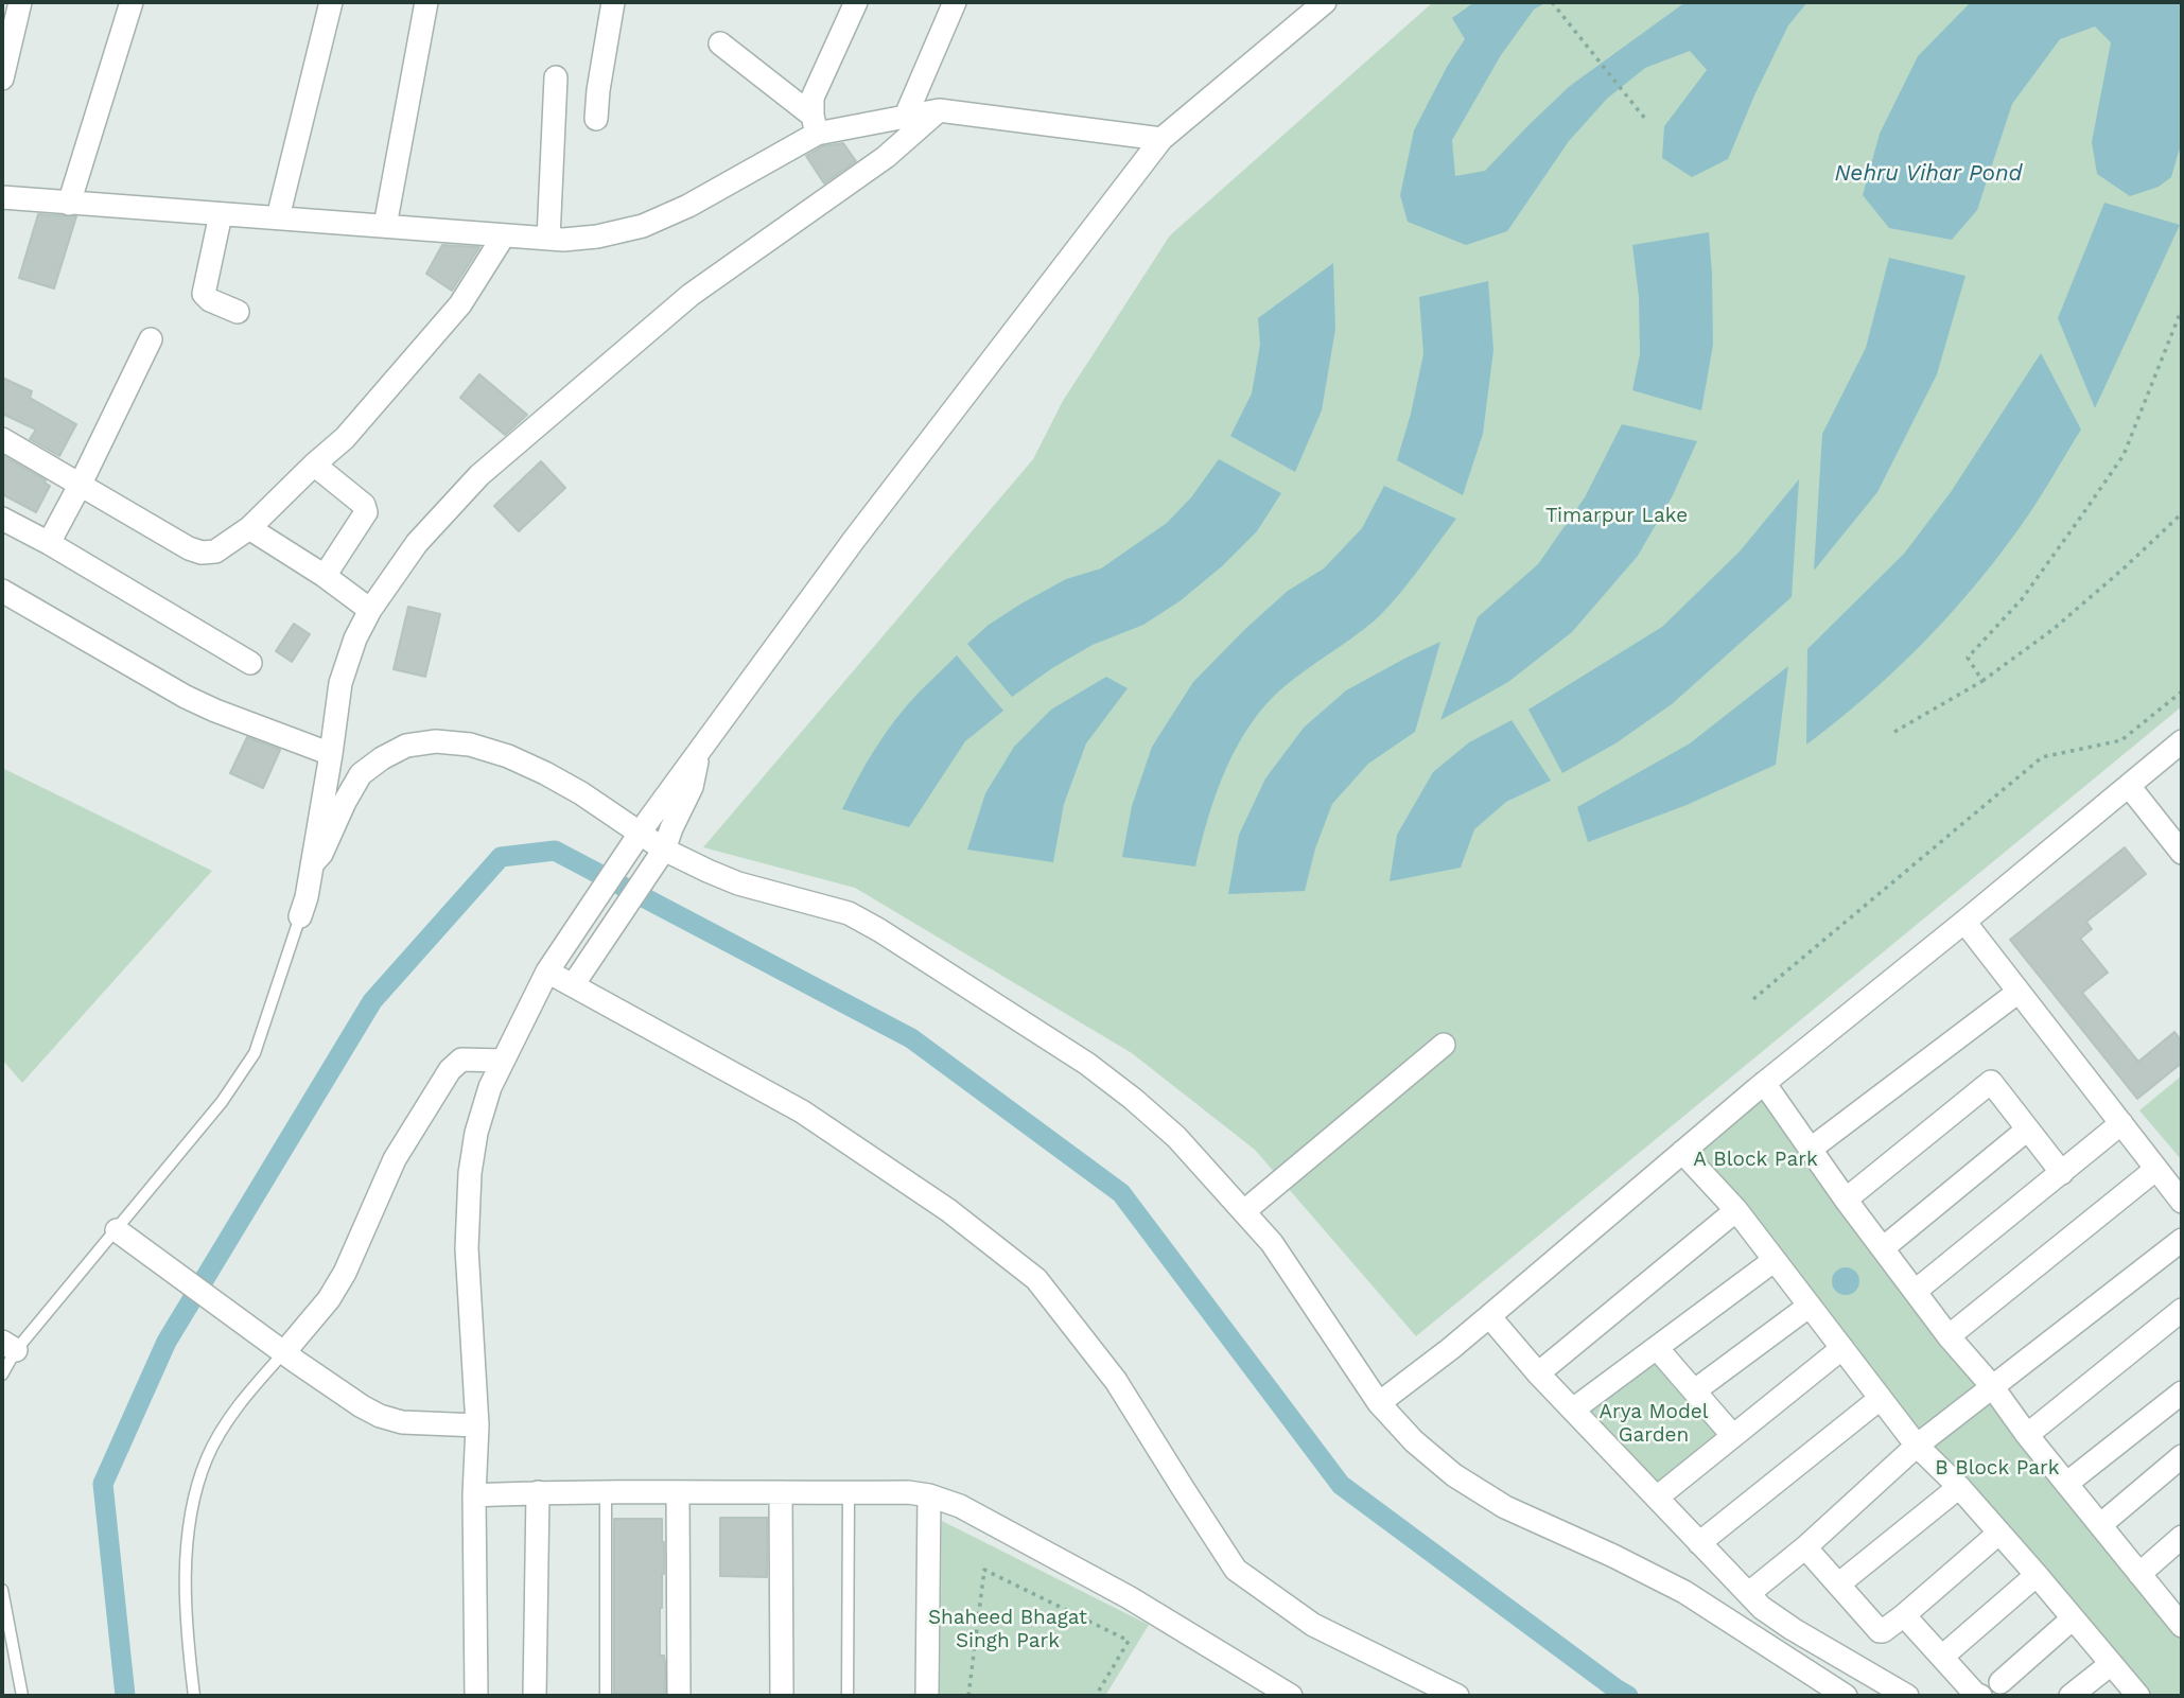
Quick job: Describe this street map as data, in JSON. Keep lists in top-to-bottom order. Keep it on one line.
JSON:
{"water":["Nehru Vihar Pond"],"parks":["Timarpur Lake","A Block Park","Arya Model Garden","B Block Park","Shaheed Bhagat Singh Park"]}
